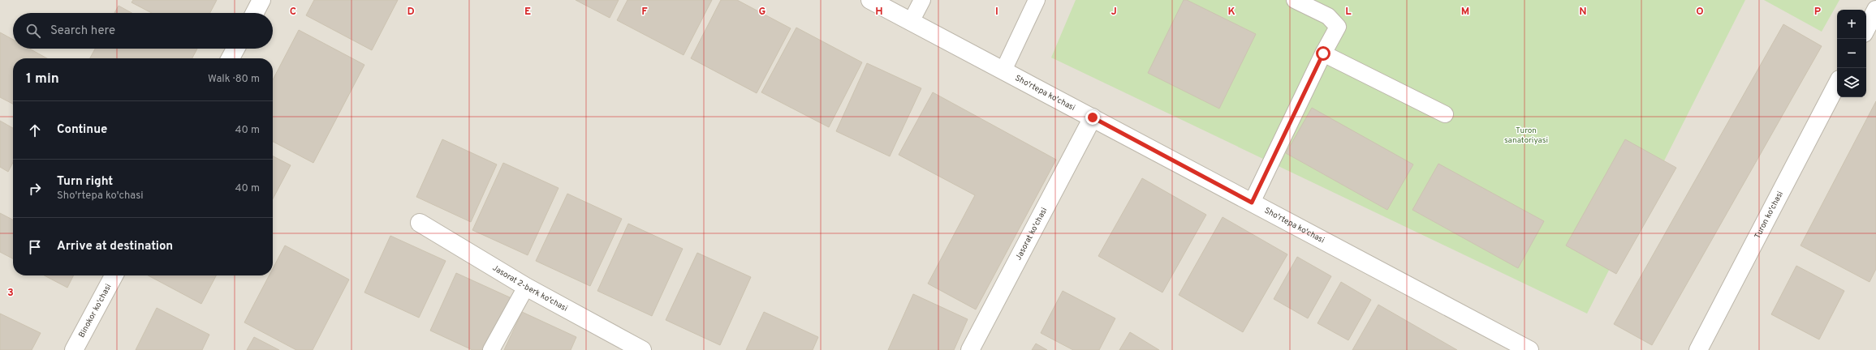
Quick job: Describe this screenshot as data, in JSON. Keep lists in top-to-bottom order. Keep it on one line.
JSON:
{"streets":{"street":["Sho'rtepa ko'chasi","Turon ko'chasi","Jasorat ko'chasi","Jasorat 2-berk ko'chasi","Binokor ko'chasi"]},"crossings":[["Sho'rtepa ko'chasi","Jasorat ko'chasi"]],"parks":["Turon sanatoriyasi"],"page":{"map_buttons":["+","−"],"search":"Search here","heading":["1 min","Walk · 80 m"],"list":[["Continue","40 m"],["Turn right","Sho'rtepa ko'chasi","40 m"],"Arrive at destination"]},"grid":{"columns":["C","D","E","F","G","H","I","J","K","L","M","N","O","P"],"rows":["3"]}}
